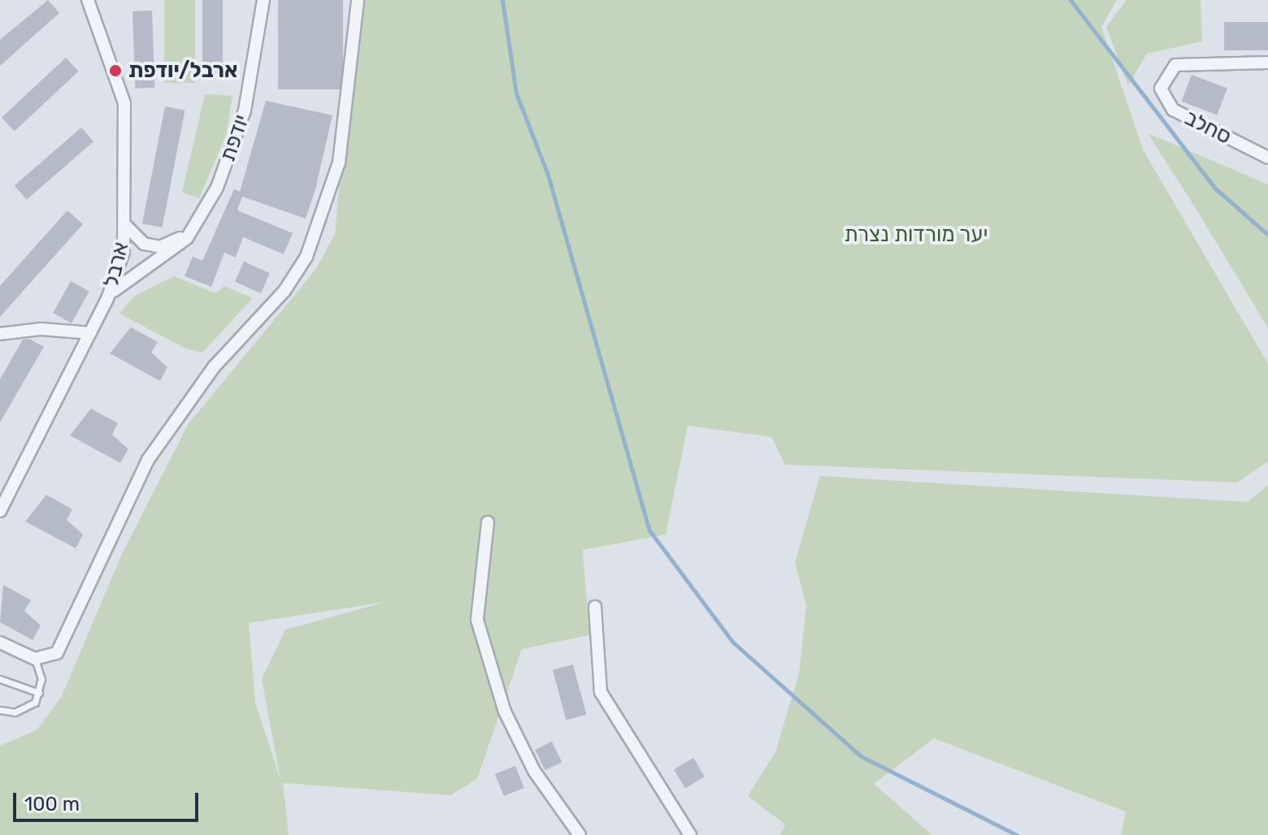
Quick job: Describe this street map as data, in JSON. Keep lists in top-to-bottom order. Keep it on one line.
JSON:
{"streets":{"street":["סחלב","יודפת","ארבל"]},"crossings":[["יודפת","ארבל"]],"parks":["יער מורדות נצרת"],"places":["ארבל/יודפת"],"scale_bar":"100 m"}
